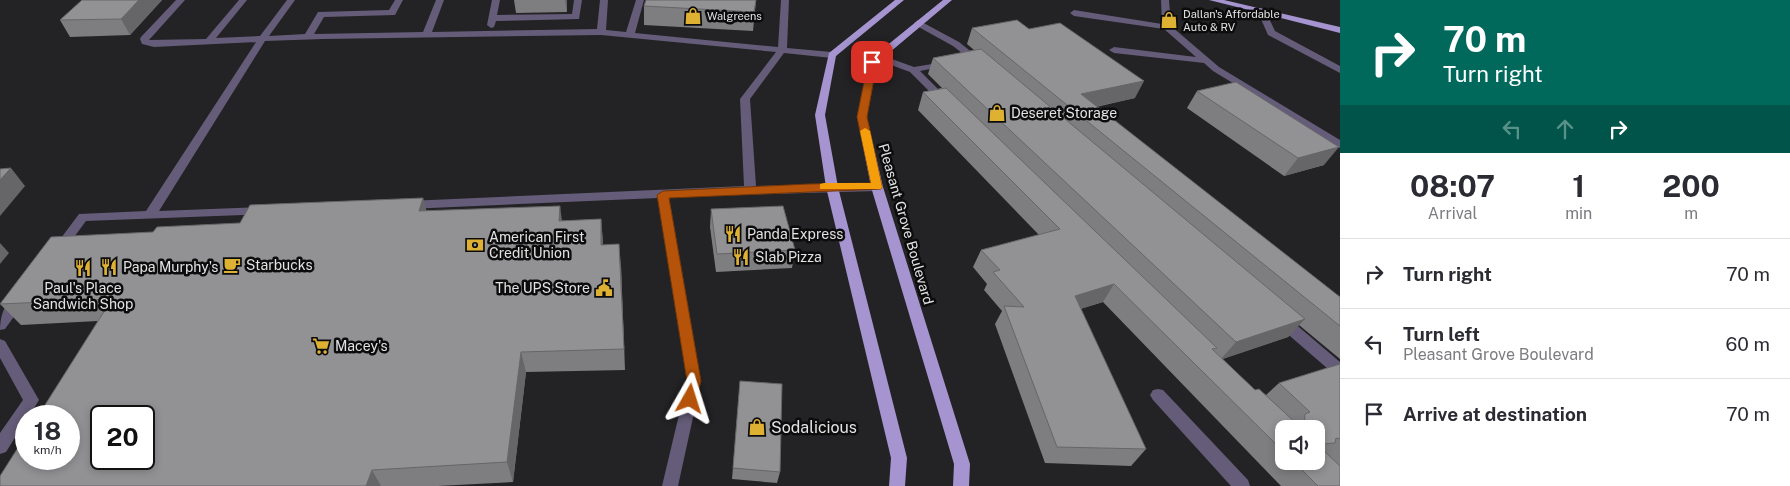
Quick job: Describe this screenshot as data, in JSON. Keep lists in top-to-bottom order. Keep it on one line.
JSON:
{"streets":{"main road":["Pleasant Grove Boulevard"]},"places":{"shop":["Walgreens","Dallan's Affordable Auto & RV","Deseret Storage","Sodalicious"],"restaurant":["Panda Express","Slab Pizza","Papa Murphy's","Paul's Place Sandwich Shop"],"bank":["American First Credit Union"],"cafe":["Starbucks"],"public building":["The UPS Store"],"supermarket":["Macey's"]},"page":{"turn":["70 m","Turn right"],"eta":["08:07","Arrival","1","min","200","m"],"list":[{"name":"Turn right","value":"70 m"},{"name":"Turn left","note":"Pleasant Grove Boulevard","value":"60 m"},{"name":"Arrive at destination","value":"70 m"}],"speed":"18 km/h","limit":"20"}}
